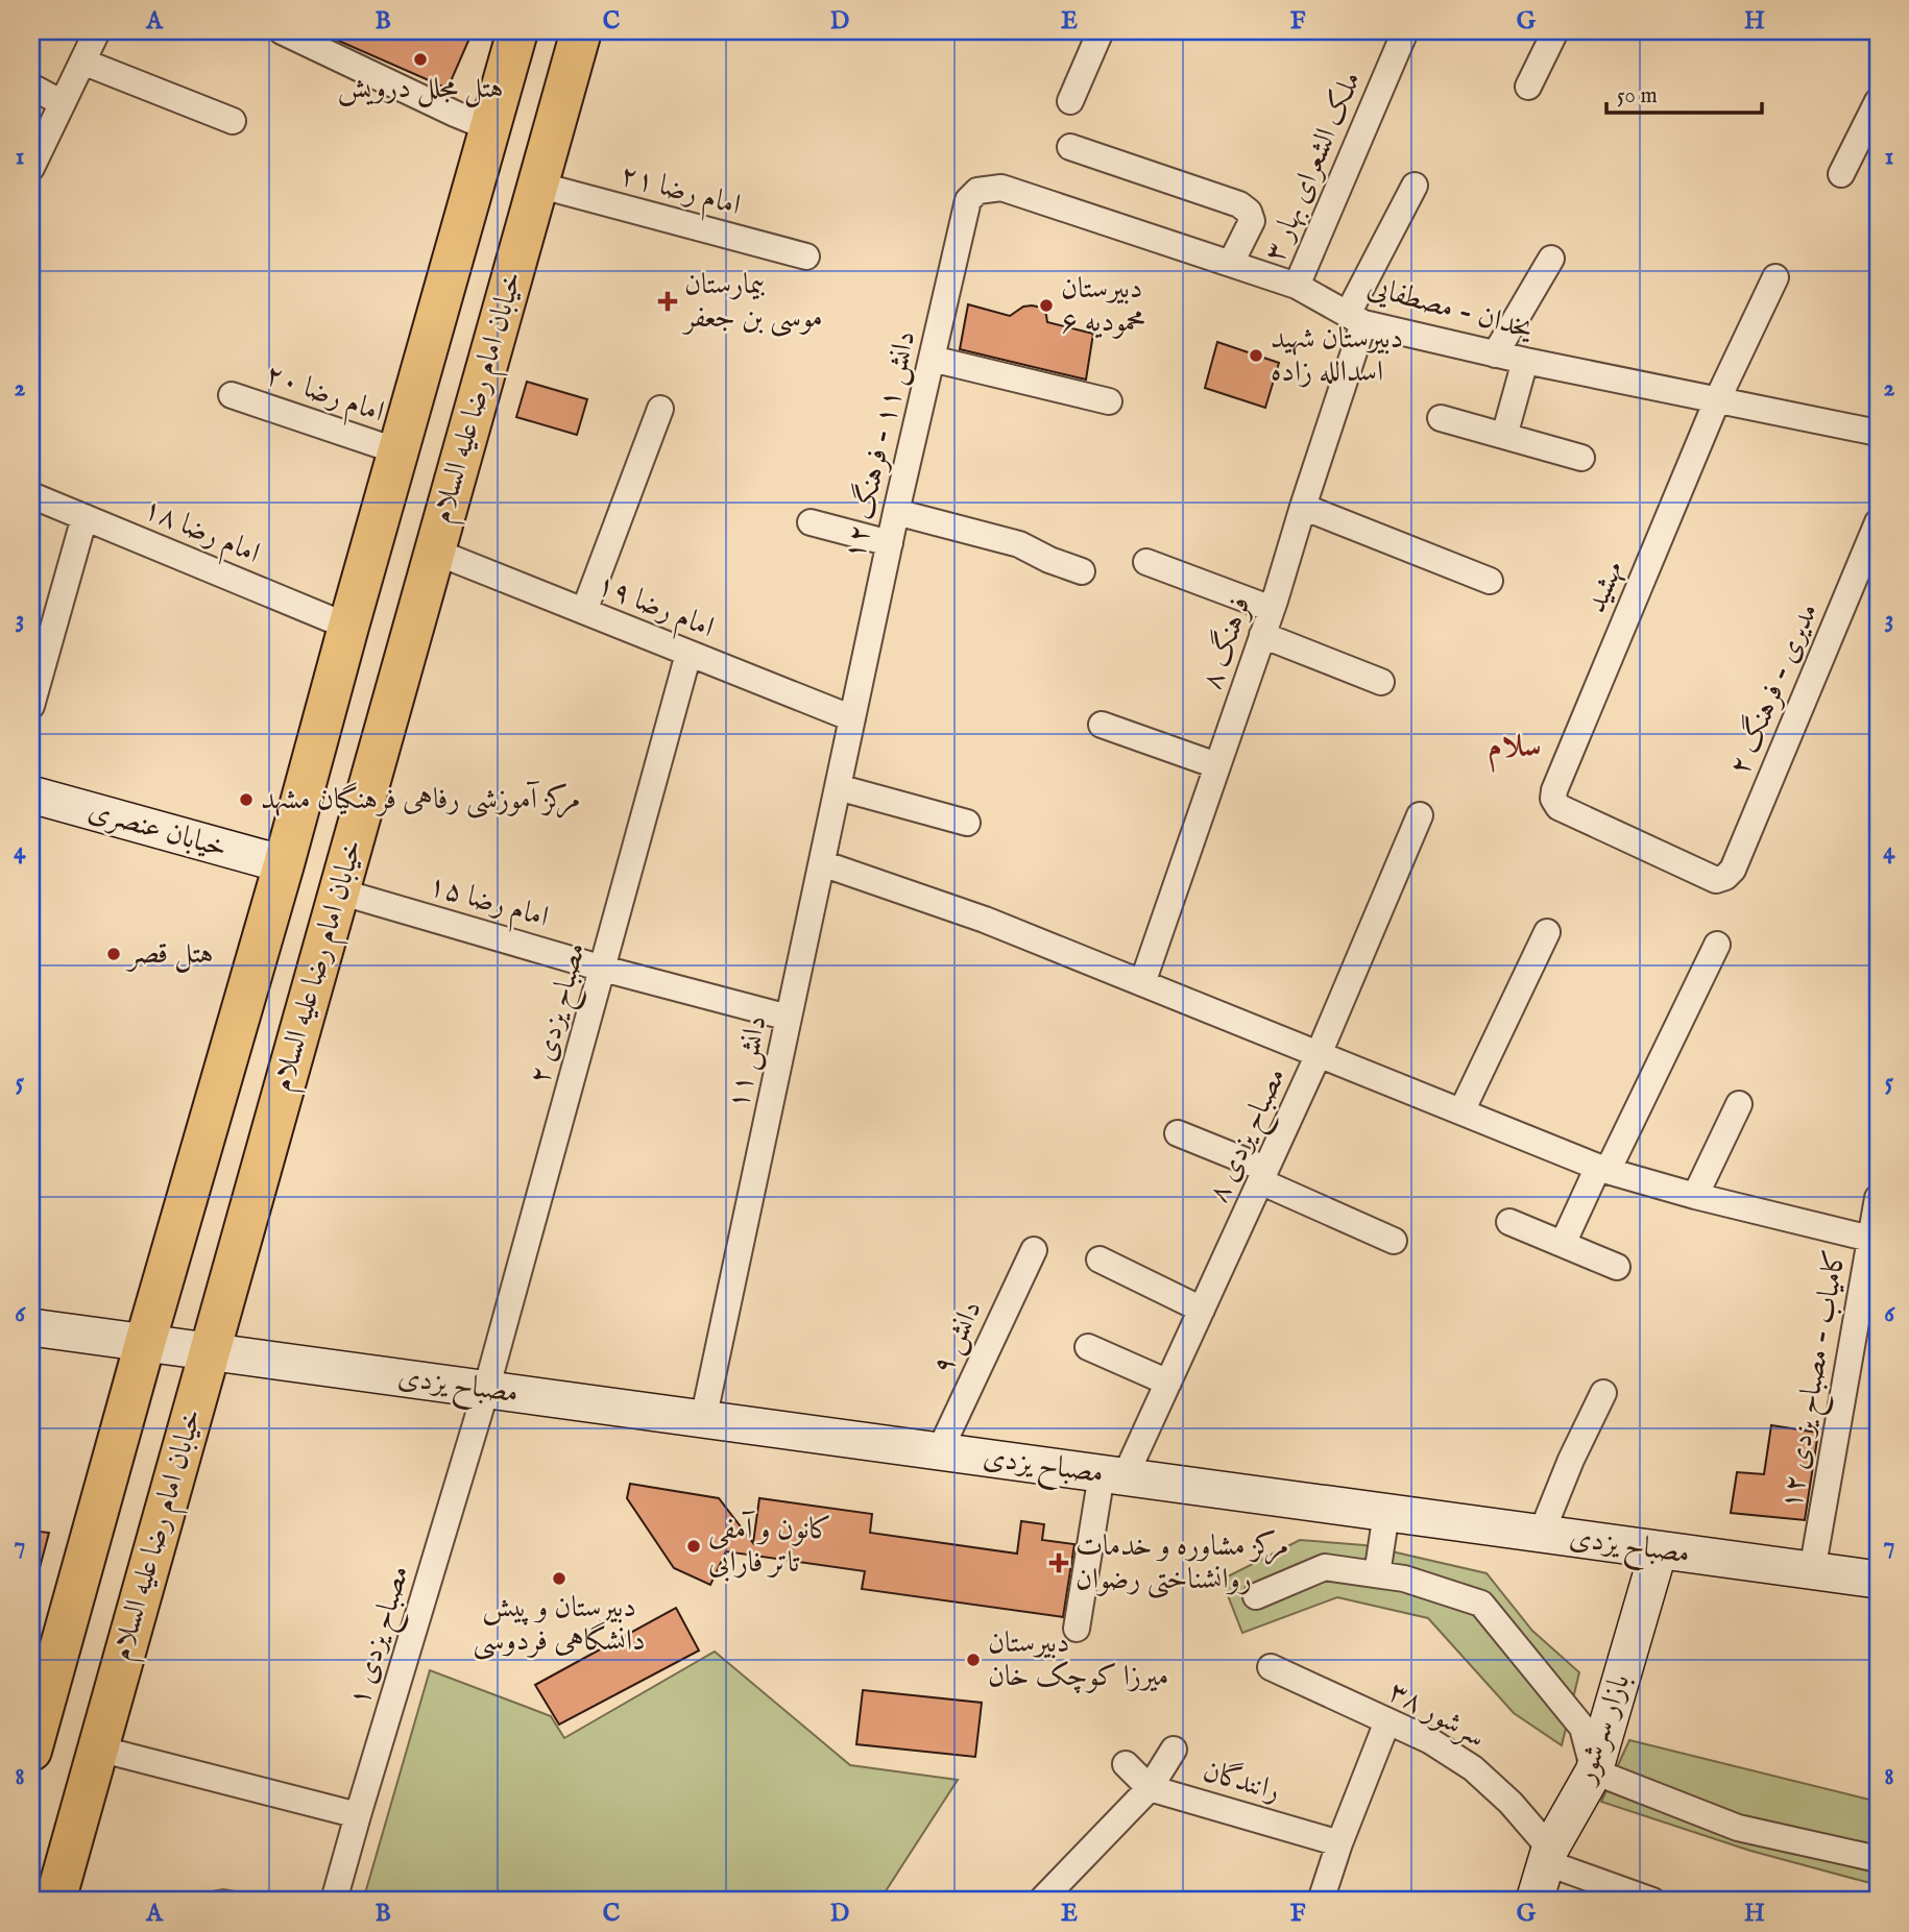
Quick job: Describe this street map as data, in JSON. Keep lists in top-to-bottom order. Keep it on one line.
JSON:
{"streets":{"main road":["خیابان امام رضا علیه السلام","خیابان عنصری","مصباح یزدی","بازار سرشور"],"street":["ملک الشعرای بهار ۳","امام رضا ۲۱","یخدان - مصطفایی","امام رضا ۲۰","دانش ۱۱ - فرهنگ ۱۲","امام رضا ۱۸","مهشید","امام رضا ۱۹","فرهنگ ۸","مدیری - فرهنگ ۲","امام رضا ۱۵","مصباح یزدی ۲","دانش ۱۱","مصباح یزدی ۸","دانش ۹","کامیاب - مصباح یزدی ۱۲","مصباح یزدی ۱","سرشور ۳۸","رانندگان"]},"crossings":[["ملک الشعرای بهار ۳","یخدان - مصطفایی"],["امام رضا ۲۱","خیابان امام رضا علیه السلام"],["یخدان - مصطفایی","دانش ۱۱ - فرهنگ ۱۲"],["یخدان - مصطفایی","مهشید"],["یخدان - مصطفایی","فرهنگ ۸"],["امام رضا ۲۰","خیابان امام رضا علیه السلام"],["خیابان امام رضا علیه السلام","امام رضا ۱۸"],["خیابان امام رضا علیه السلام","امام رضا ۱۹"],["خیابان امام رضا علیه السلام","خیابان عنصری"],["خیابان امام رضا علیه السلام","امام رضا ۱۵"],["خیابان امام رضا علیه السلام","مصباح یزدی"],["دانش ۱۱ - فرهنگ ۱۲","امام رضا ۱۹"],["دانش ۱۱ - فرهنگ ۱۲","دانش ۱۱"],["مهشید","مدیری - فرهنگ ۲"],["امام رضا ۱۹","مصباح یزدی ۲"],["امام رضا ۱۹","دانش ۱۱"],["امام رضا ۱۵","مصباح یزدی ۲"],["امام رضا ۱۵","دانش ۱۱"],["مصباح یزدی ۲","مصباح یزدی"],["مصباح یزدی ۲","مصباح یزدی ۱"],["دانش ۱۱","مصباح یزدی"],["مصباح یزدی ۸","مصباح یزدی"],["دانش ۹","مصباح یزدی"],["کامیاب - مصباح یزدی ۱۲","مصباح یزدی"],["مصباح یزدی","مصباح یزدی ۱"],["مصباح یزدی","بازار سرشور"],["سرشور ۳۸","بازار سرشور"]],"districts":["سلام"],"places":{"other":["هتل مجلل درویش","دبیرستان محمودیه ۶","دبیرستان شهید اسدالله زاده","مرکز آموزشی رفاهی فرهنگیان مشهد","هتل قصر","کانون و آمفی تاتر فارابی","دبیرستان و پیش دانشگاهی فردوسی","دبیرستان میرزا کوچک خان"],"health":["بیمارستان موسی بن جعفر","مرکز مشاوره و خدمات روانشناختی رضوان"]},"scale_bar":"50 m","grid":{"columns":["A","B","C","D","E","F","G","H"],"rows":["1","2","3","4","5","6","7","8"]}}
